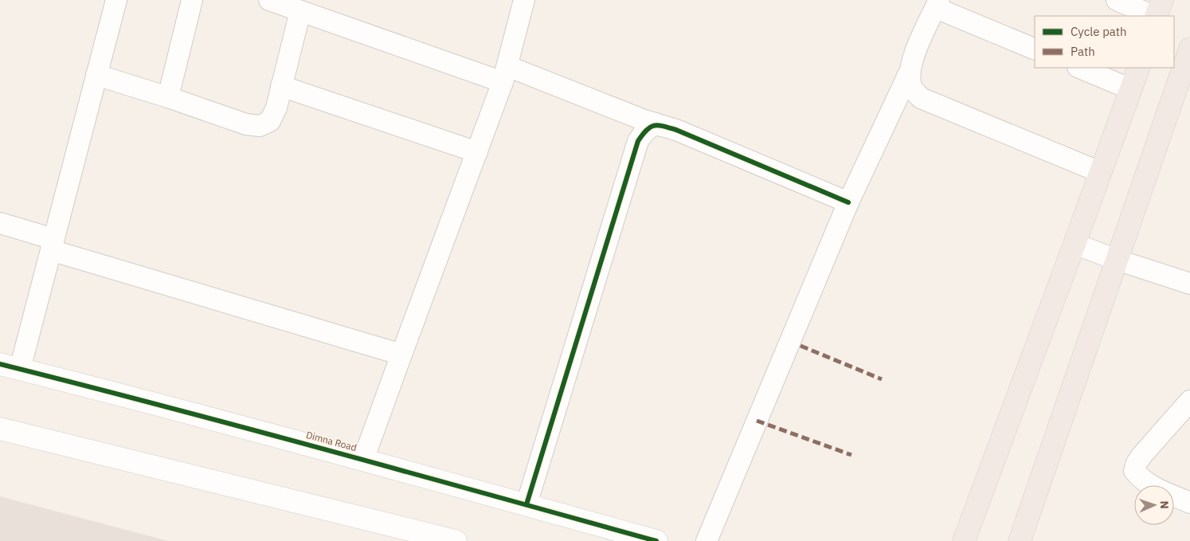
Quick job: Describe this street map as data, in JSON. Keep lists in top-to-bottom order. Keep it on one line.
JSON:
{"streets":{"street":["Dimna Road"]},"legend":["Cycle path","Path"],"north":"right"}
